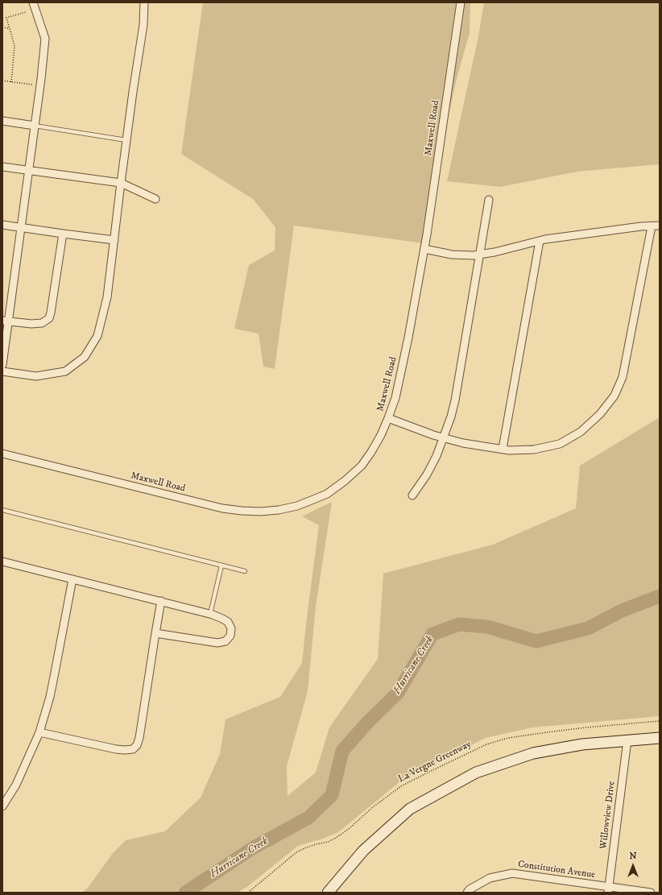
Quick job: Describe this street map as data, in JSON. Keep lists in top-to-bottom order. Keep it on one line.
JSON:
{"streets":{"street":["Maxwell Road","Willowview Drive","Constitution Avenue"],"path":["La Vergne Greenway"]},"crossings":[["Willowview Drive","Constitution Avenue"]],"water":["Hurricane Creek"],"north":"top"}
